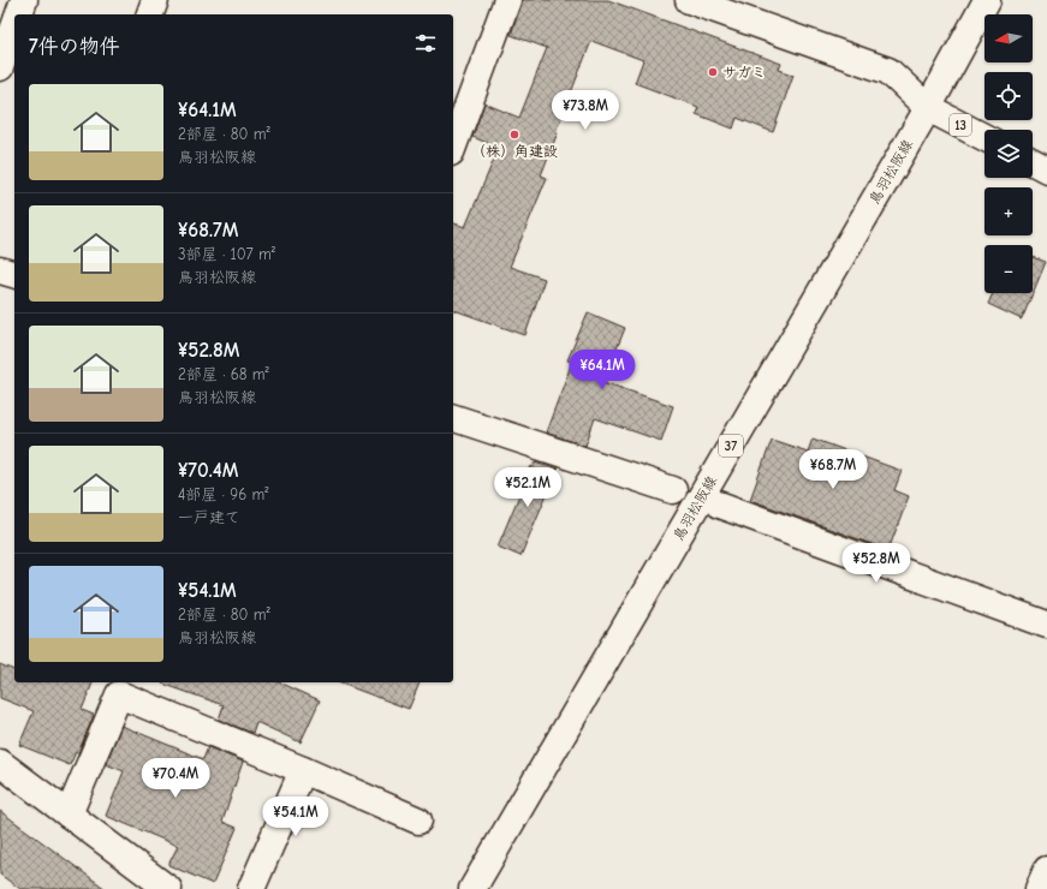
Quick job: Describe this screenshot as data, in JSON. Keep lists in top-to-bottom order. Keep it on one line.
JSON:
{"streets":{"street":["13","鳥羽松阪線","37"]},"crossings":[["13","鳥羽松阪線"]],"places":["サガミ","（株）角建設"],"north":"left","page":{"map_buttons":["+","−"],"heading":"7件の物件","list":[{"name":"¥64.1M","note":"2部屋 · 80 m² · 鳥羽松阪線"},{"name":"¥68.7M","note":"3部屋 · 107 m² · 鳥羽松阪線"},{"name":"¥52.8M","note":"2部屋 · 68 m² · 鳥羽松阪線"},{"name":"¥70.4M","note":"4部屋 · 96 m² · 一戸建て"},{"name":"¥54.1M","note":"2部屋 · 80 m² · 鳥羽松阪線"}],"price":["¥73.8M","¥64.1M","¥68.7M","¥52.1M","¥52.8M","¥70.4M","¥54.1M"]}}
